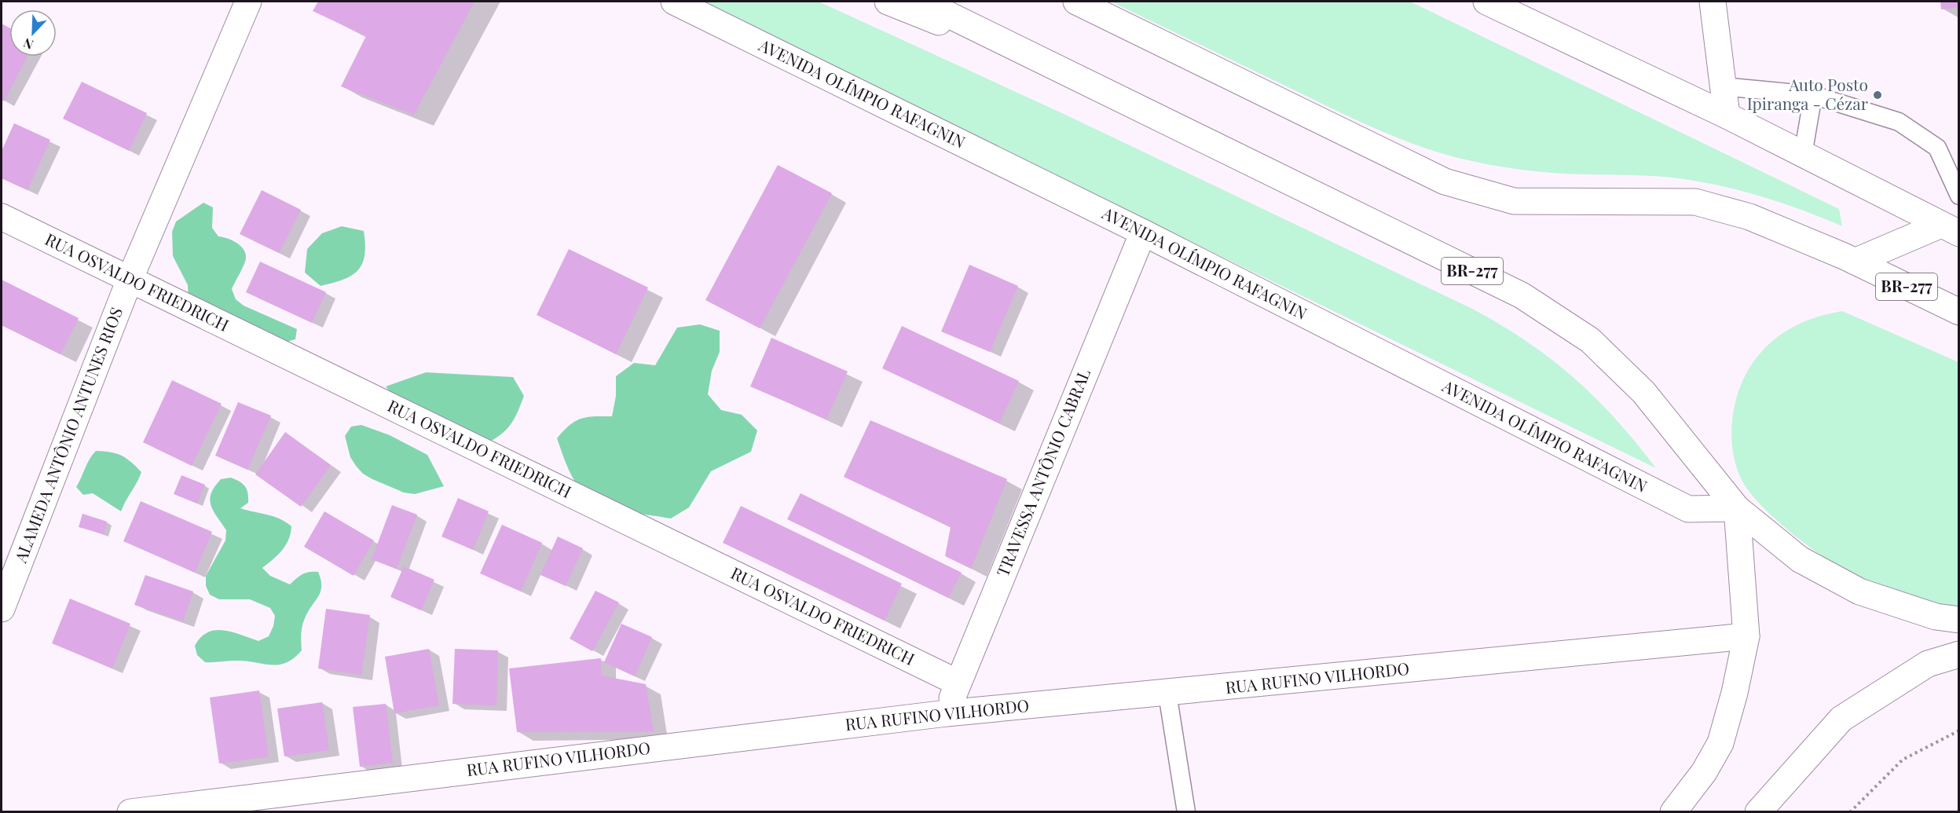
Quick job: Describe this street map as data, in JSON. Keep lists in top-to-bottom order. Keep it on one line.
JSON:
{"streets":{"main road":["AVENIDA OLÍMPIO RAFAGNIN","BR-277","RUA OSVALDO FRIEDRICH","ALAMEDA ANTÔNIO ANTUNES RIOS","TRAVESSA ANTÔNIO CABRAL","RUA RUFINO VILHORDO"]},"crossings":[["AVENIDA OLÍMPIO RAFAGNIN","BR-277"],["AVENIDA OLÍMPIO RAFAGNIN","TRAVESSA ANTÔNIO CABRAL"],["RUA OSVALDO FRIEDRICH","ALAMEDA ANTÔNIO ANTUNES RIOS"],["RUA OSVALDO FRIEDRICH","TRAVESSA ANTÔNIO CABRAL"],["TRAVESSA ANTÔNIO CABRAL","RUA RUFINO VILHORDO"]],"places":["Auto Posto Ipiranga - Cézar"],"north":"bottom left"}
